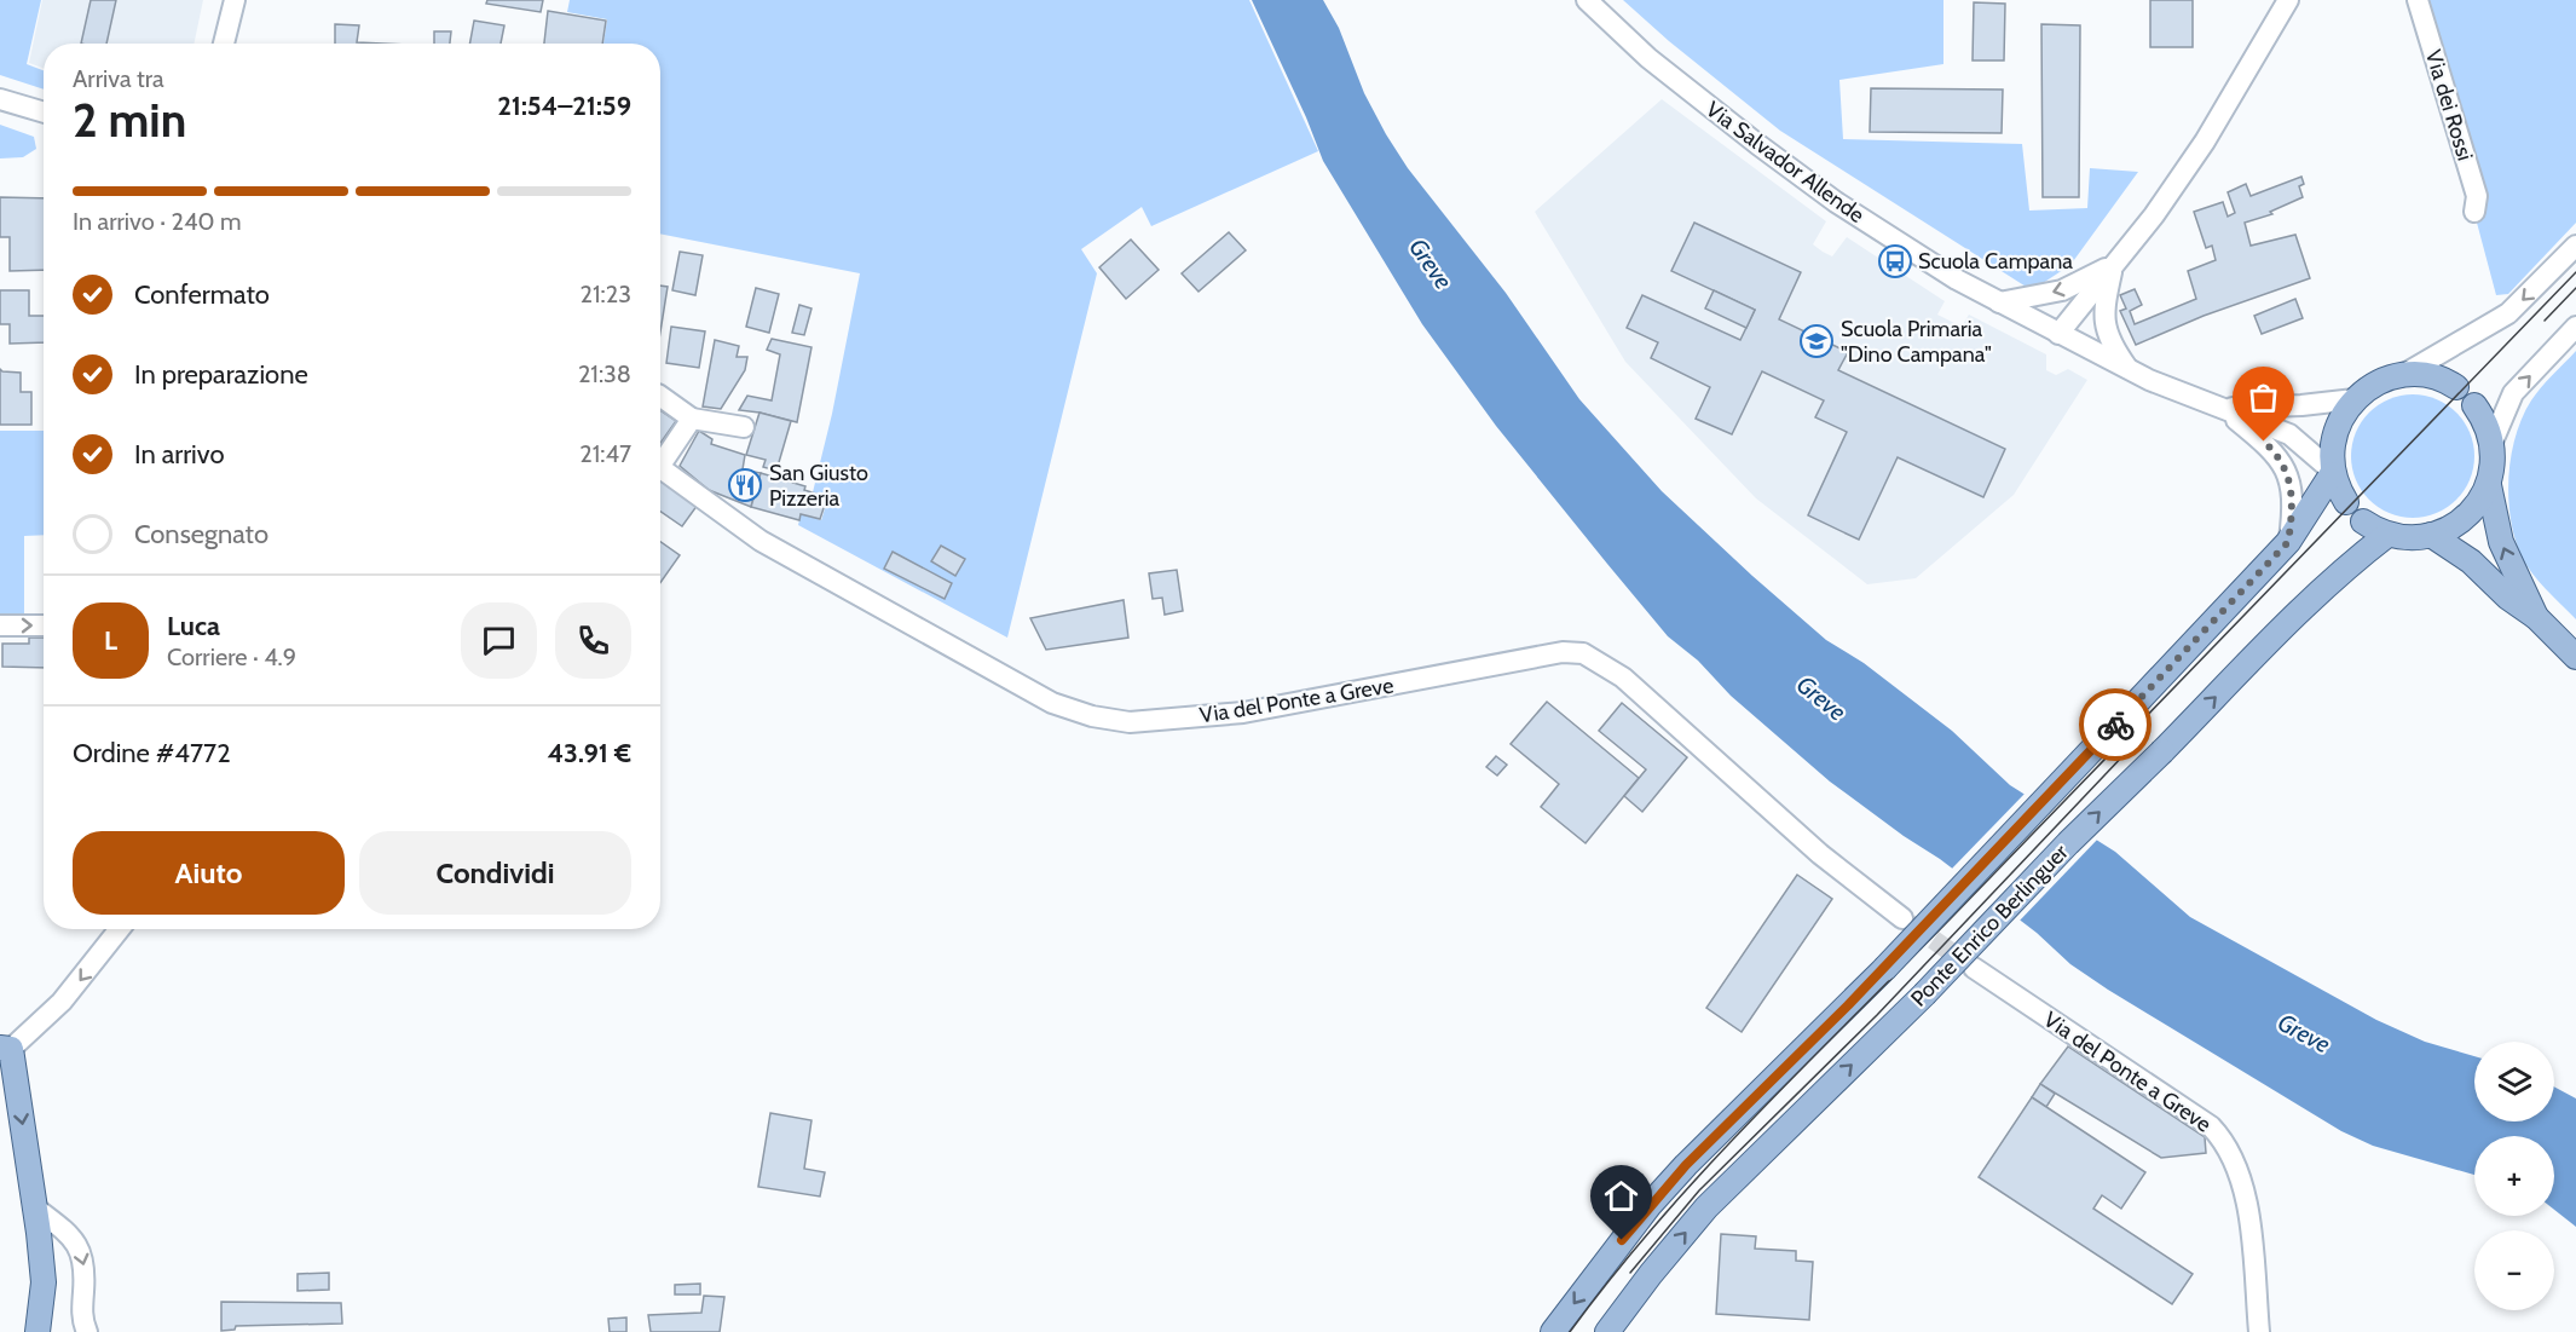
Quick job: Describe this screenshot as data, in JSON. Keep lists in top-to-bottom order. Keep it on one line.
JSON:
{"streets":{"main road":["Ponte Enrico Berlinguer"],"street":["Via dei Rossi","Via Salvador Allende","Via del Ponte a Greve"]},"water":["Greve"],"places":{"bus stop":["Scuola Campana"],"school or university":["Scuola Primaria \"Dino Campana\""],"restaurant":["San Giusto Pizzeria"]},"page":{"heading":["2 min","Arriva tra","21:54–21:59"],"panel":["Luca","Corriere · 4.9","Ordine #4772","43.91 €"],"bar":"In arrivo · 240 m","list":[["Confermato","21:23"],["In preparazione","21:38"],["In arrivo","21:47"],"Consegnato"],"round":"L","buttons":["Aiuto","Condividi"],"map_buttons":["+","−"]}}
